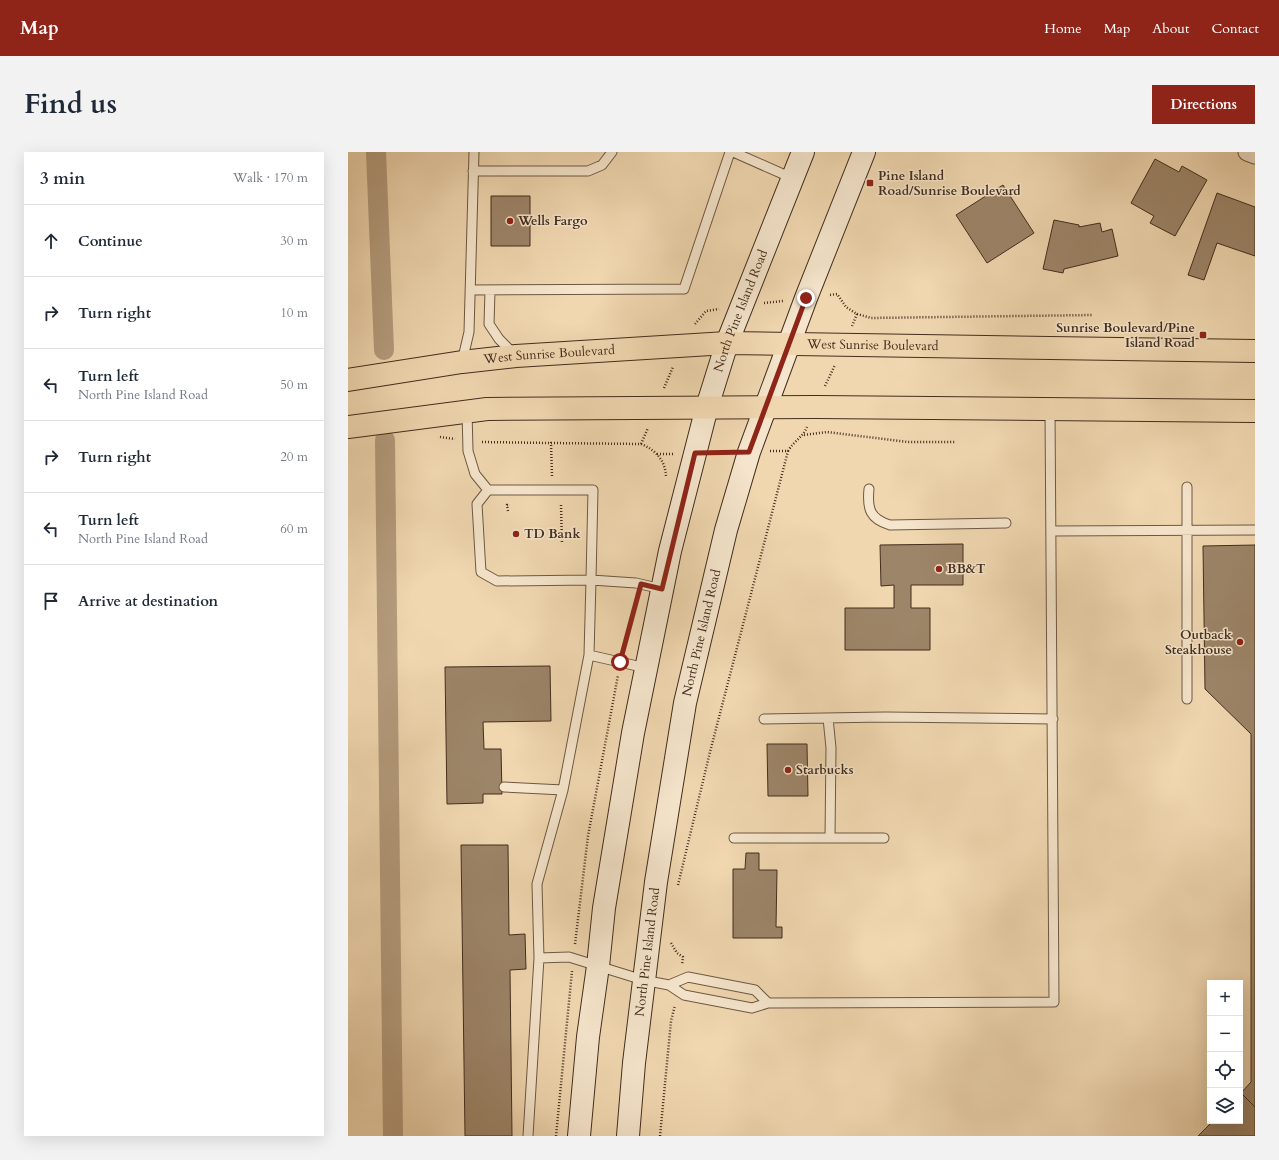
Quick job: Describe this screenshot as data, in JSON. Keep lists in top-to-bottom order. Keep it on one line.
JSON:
{"streets":{"highway":["West Sunrise Boulevard"],"main road":["North Pine Island Road"]},"crossings":[["North Pine Island Road","West Sunrise Boulevard"]],"places":{"transit":["Pine Island Road/Sunrise Boulevard","Sunrise Boulevard/Pine Island Road"],"other":["Wells Fargo","TD Bank","BB&T","Outback Steakhouse","Starbucks"]},"page":{"header":"Map","nav":["Home","Map","About","Contact"],"title":"Find us","buttons":"Directions","heading":["3 min","Walk · 170 m"],"list":[["Continue","30 m"],["Turn right","10 m"],["Turn left","North Pine Island Road","50 m"],["Turn right","20 m"],["Turn left","North Pine Island Road","60 m"],"Arrive at destination"],"map_buttons":["+","−"]}}
